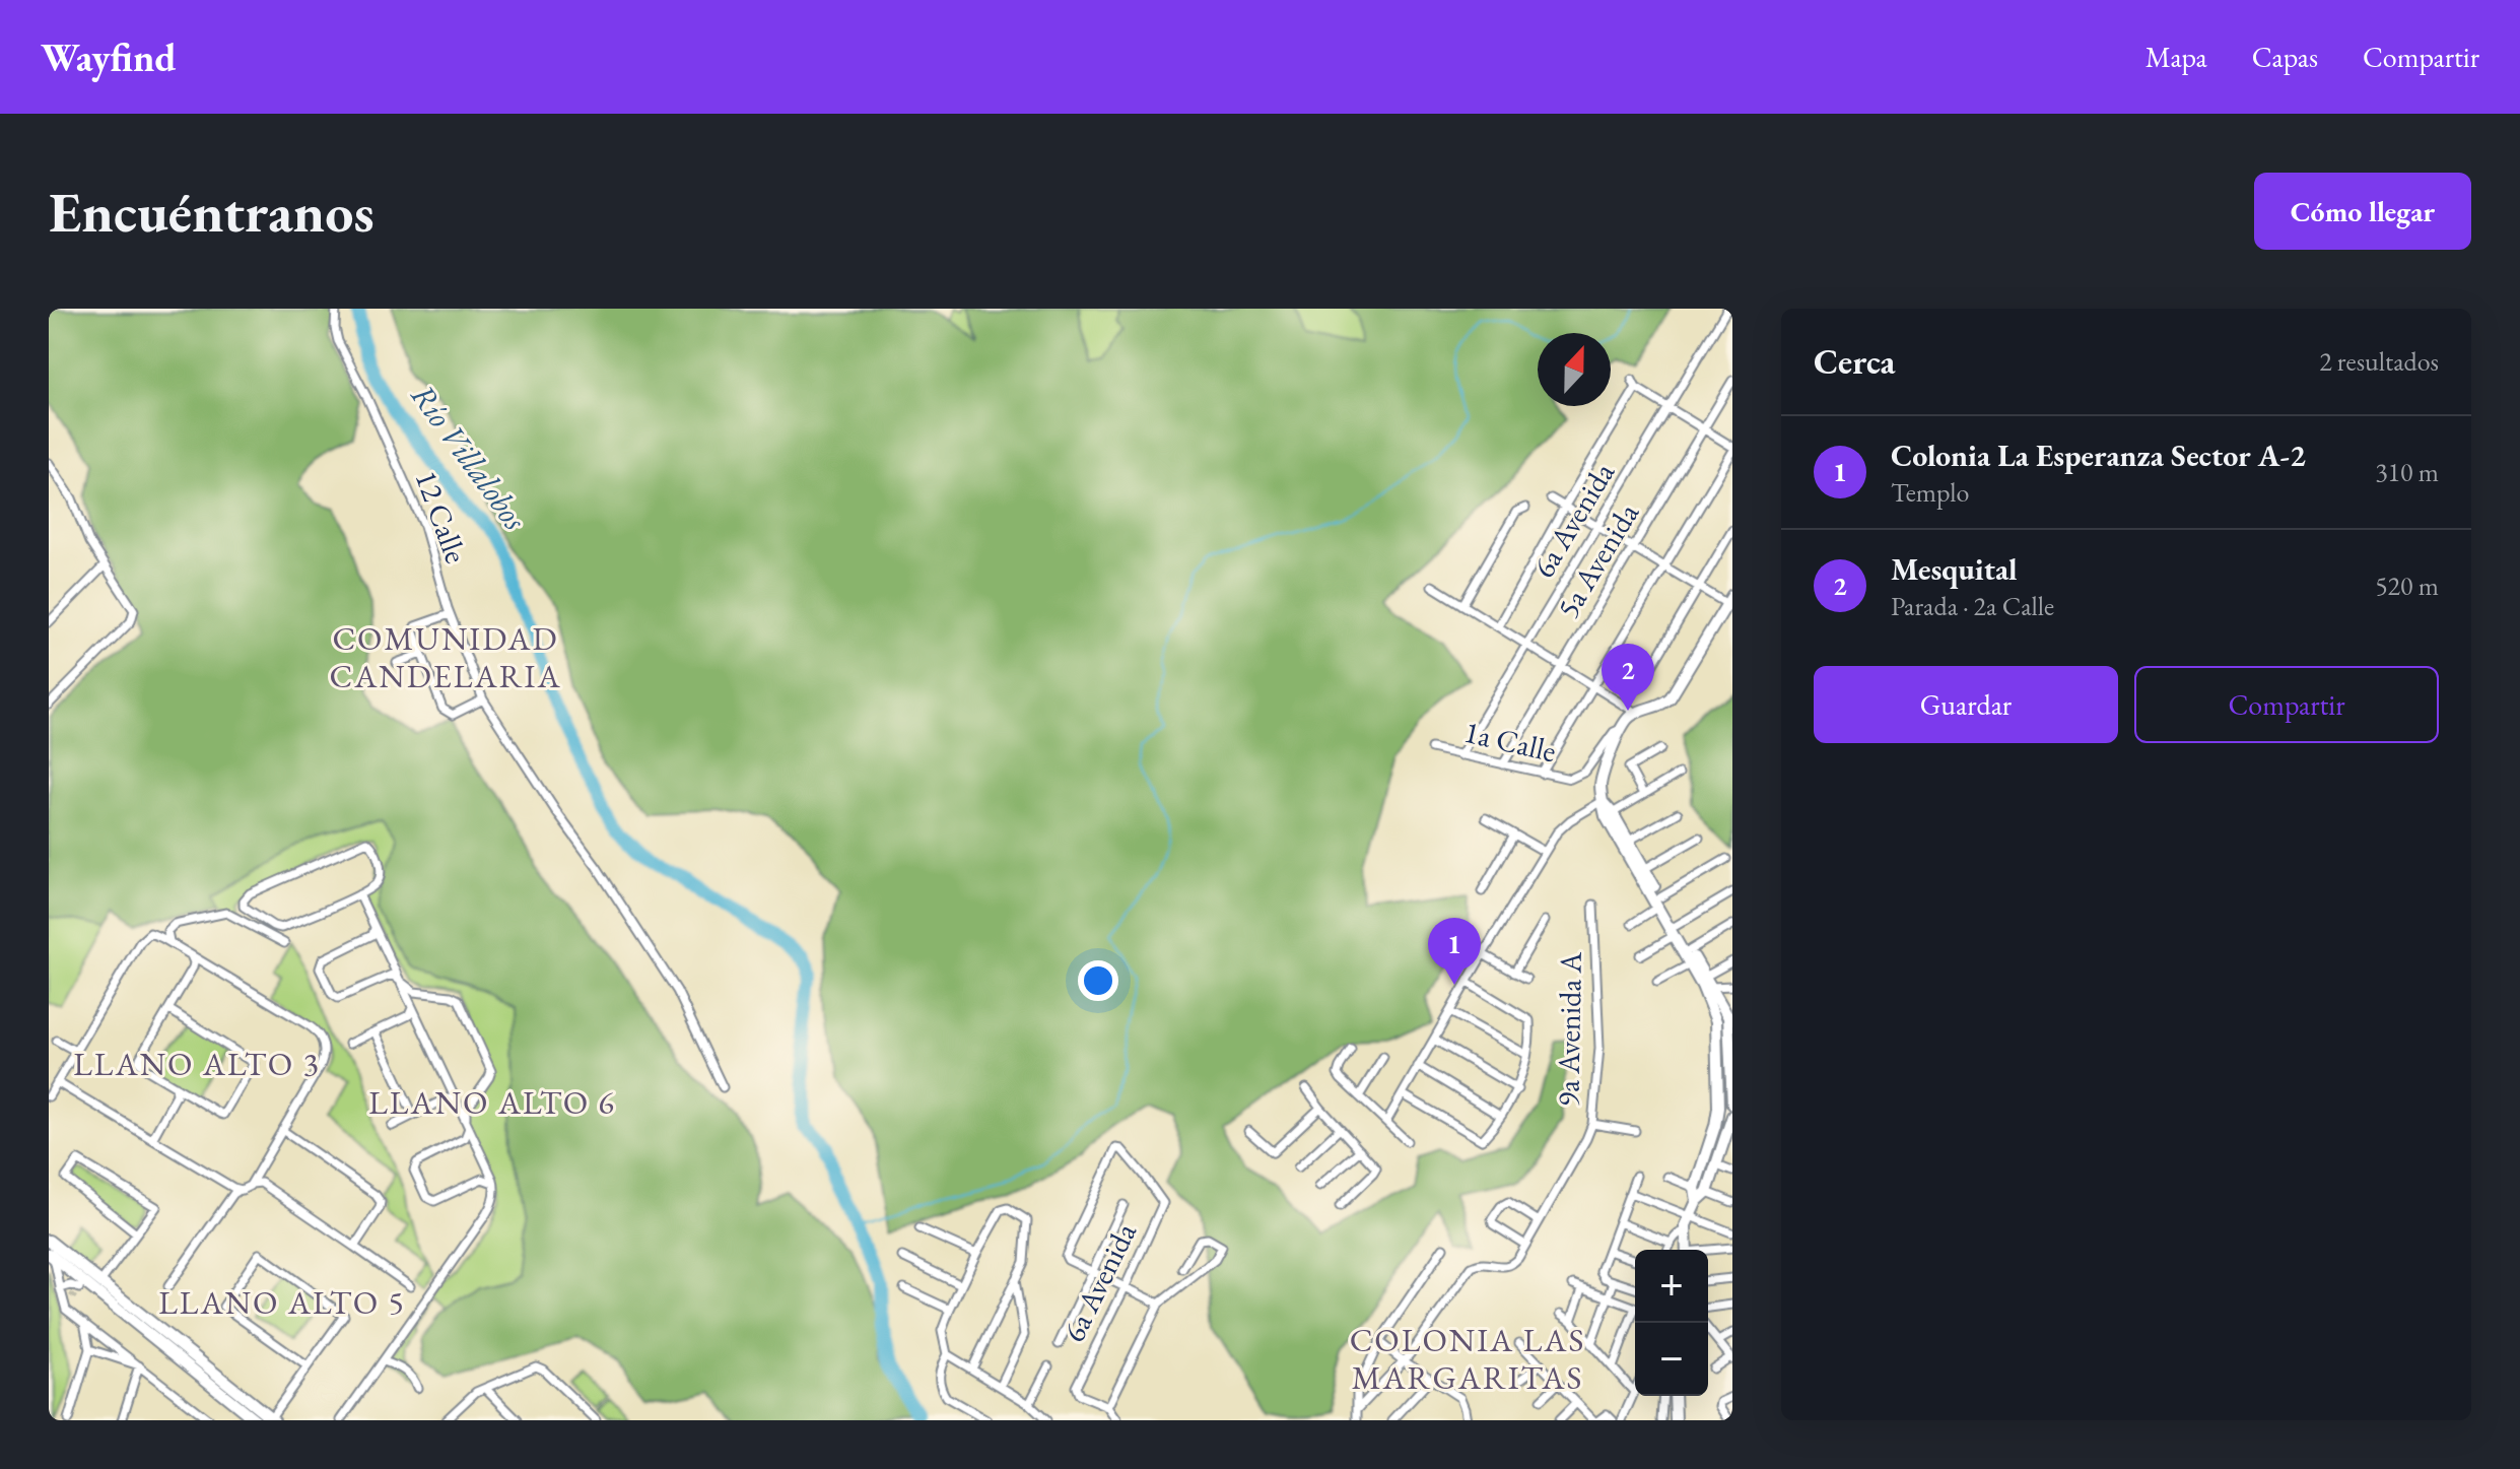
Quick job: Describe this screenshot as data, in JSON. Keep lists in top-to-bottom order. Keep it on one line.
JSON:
{"streets":{"street":["12 Calle","6a Avenida","5a Avenida","1a Calle","9a Avenida A"]},"crossings":[["6a Avenida","1a Calle"],["5a Avenida","1a Calle"]],"districts":["COMUNIDAD CANDELARIA","LLANO ALTO 3","LLANO ALTO 6","LLANO ALTO 5","COLONIA LAS MARGARITAS"],"water":["Río Villalobos"],"north":"top","page":{"header":"Wayfind","nav":["Mapa","Capas","Compartir"],"buttons":["Cómo llegar",["Guardar","Compartir"]],"title":"Encuéntranos","heading":["Cerca","2 resultados"],"list":[{"mark":"1","name":"Colonia La Esperanza Sector A-2","note":"Templo","value":"310 m"},{"mark":"2","name":"Mesquital","note":"Parada · 2a Calle","value":"520 m"}],"pins":["2","1"],"map_buttons":["+","−"]}}
